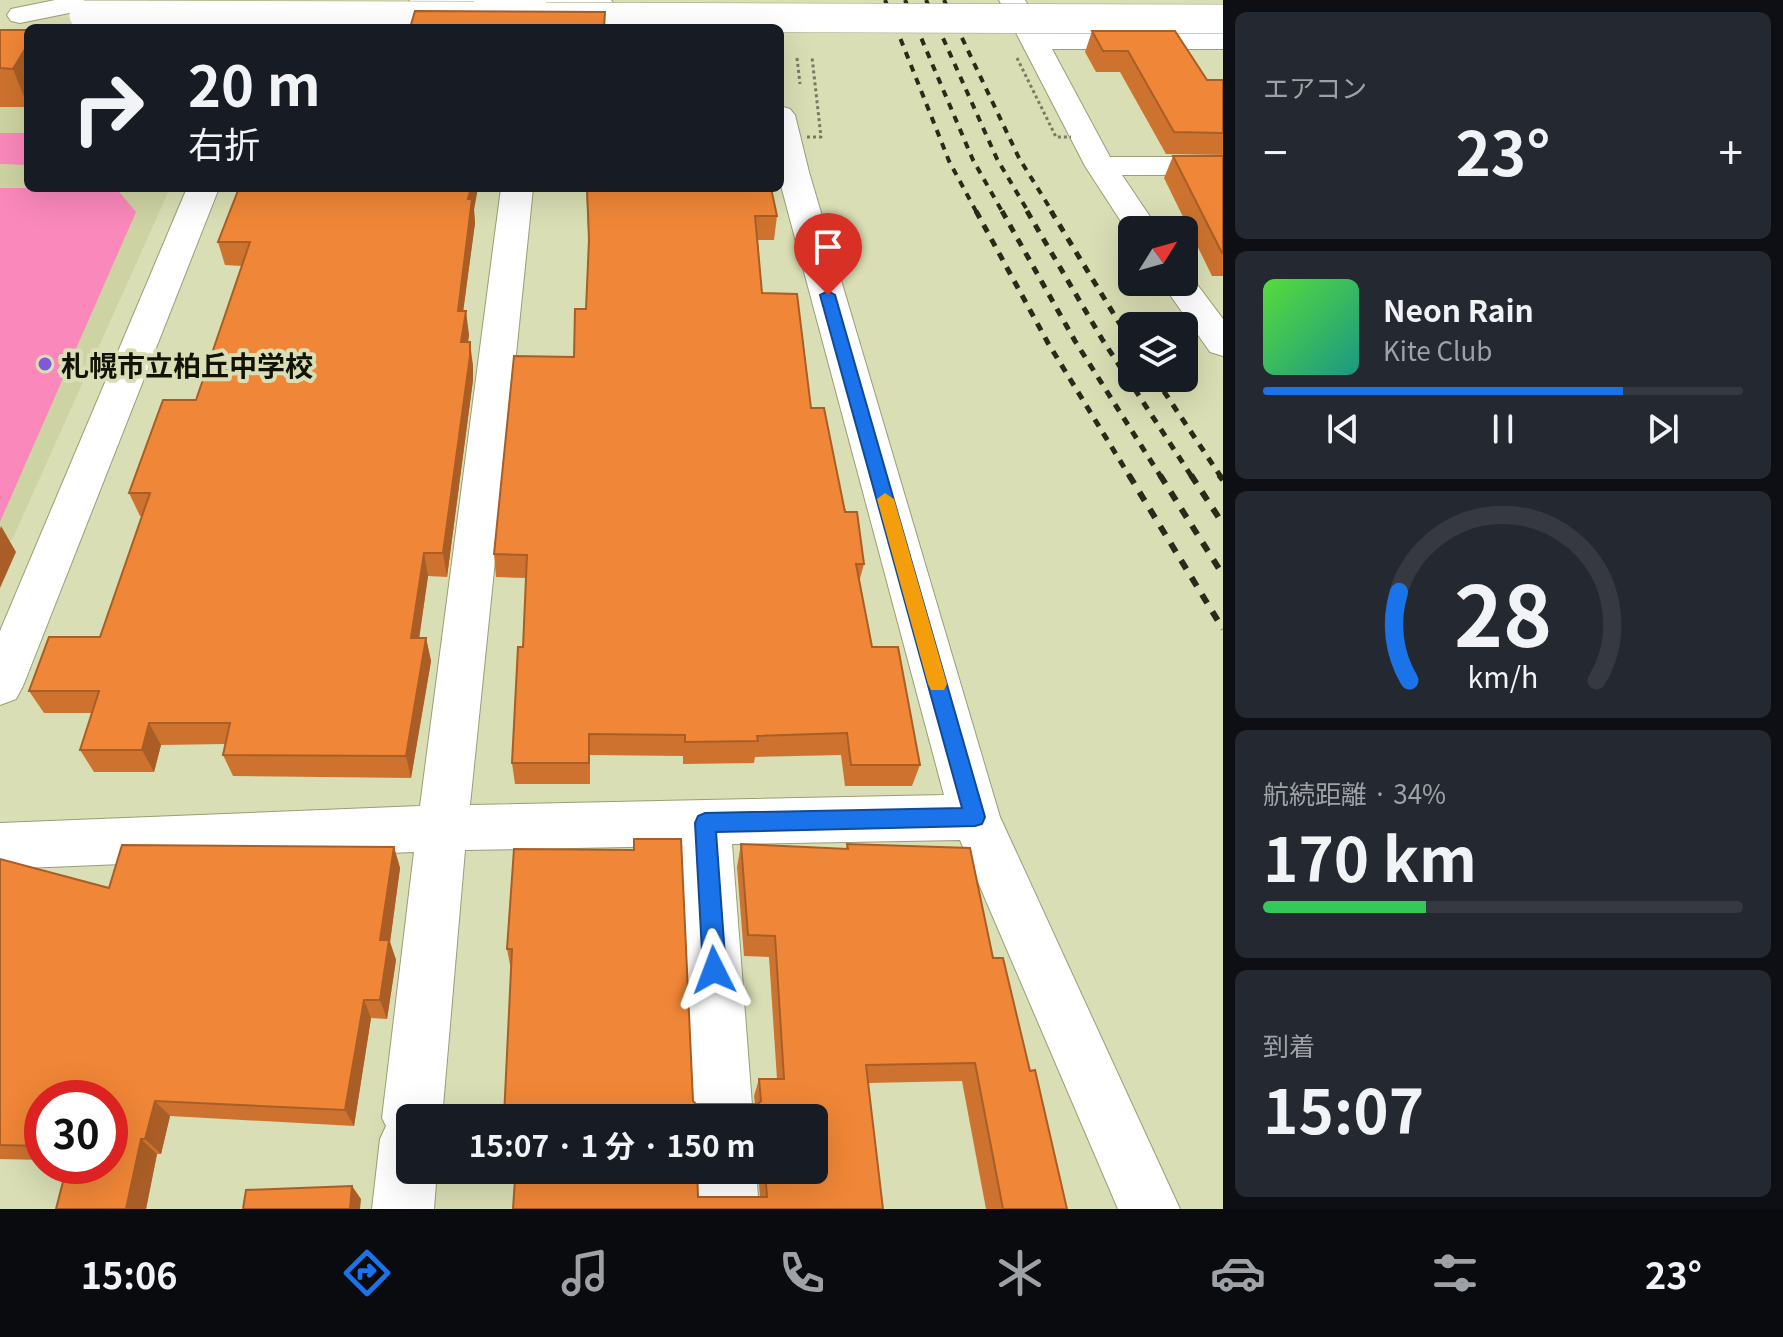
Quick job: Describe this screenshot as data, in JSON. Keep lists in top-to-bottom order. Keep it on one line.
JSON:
{"places":["札幌市立柏丘中学校"],"north":"top right","page":{"tile":["エアコン",["航続距離 · 34%","170 km"],["到着","15:07"]],"turn":["20 m","右折"],"heat":["−","23°","+"],"song":["Neon Rain","Kite Club"],"limit":"30","trip":"15:07 · 1 分 · 150 m","tabs":["15:06","23°"],"gauge":["28","km/h"]}}
